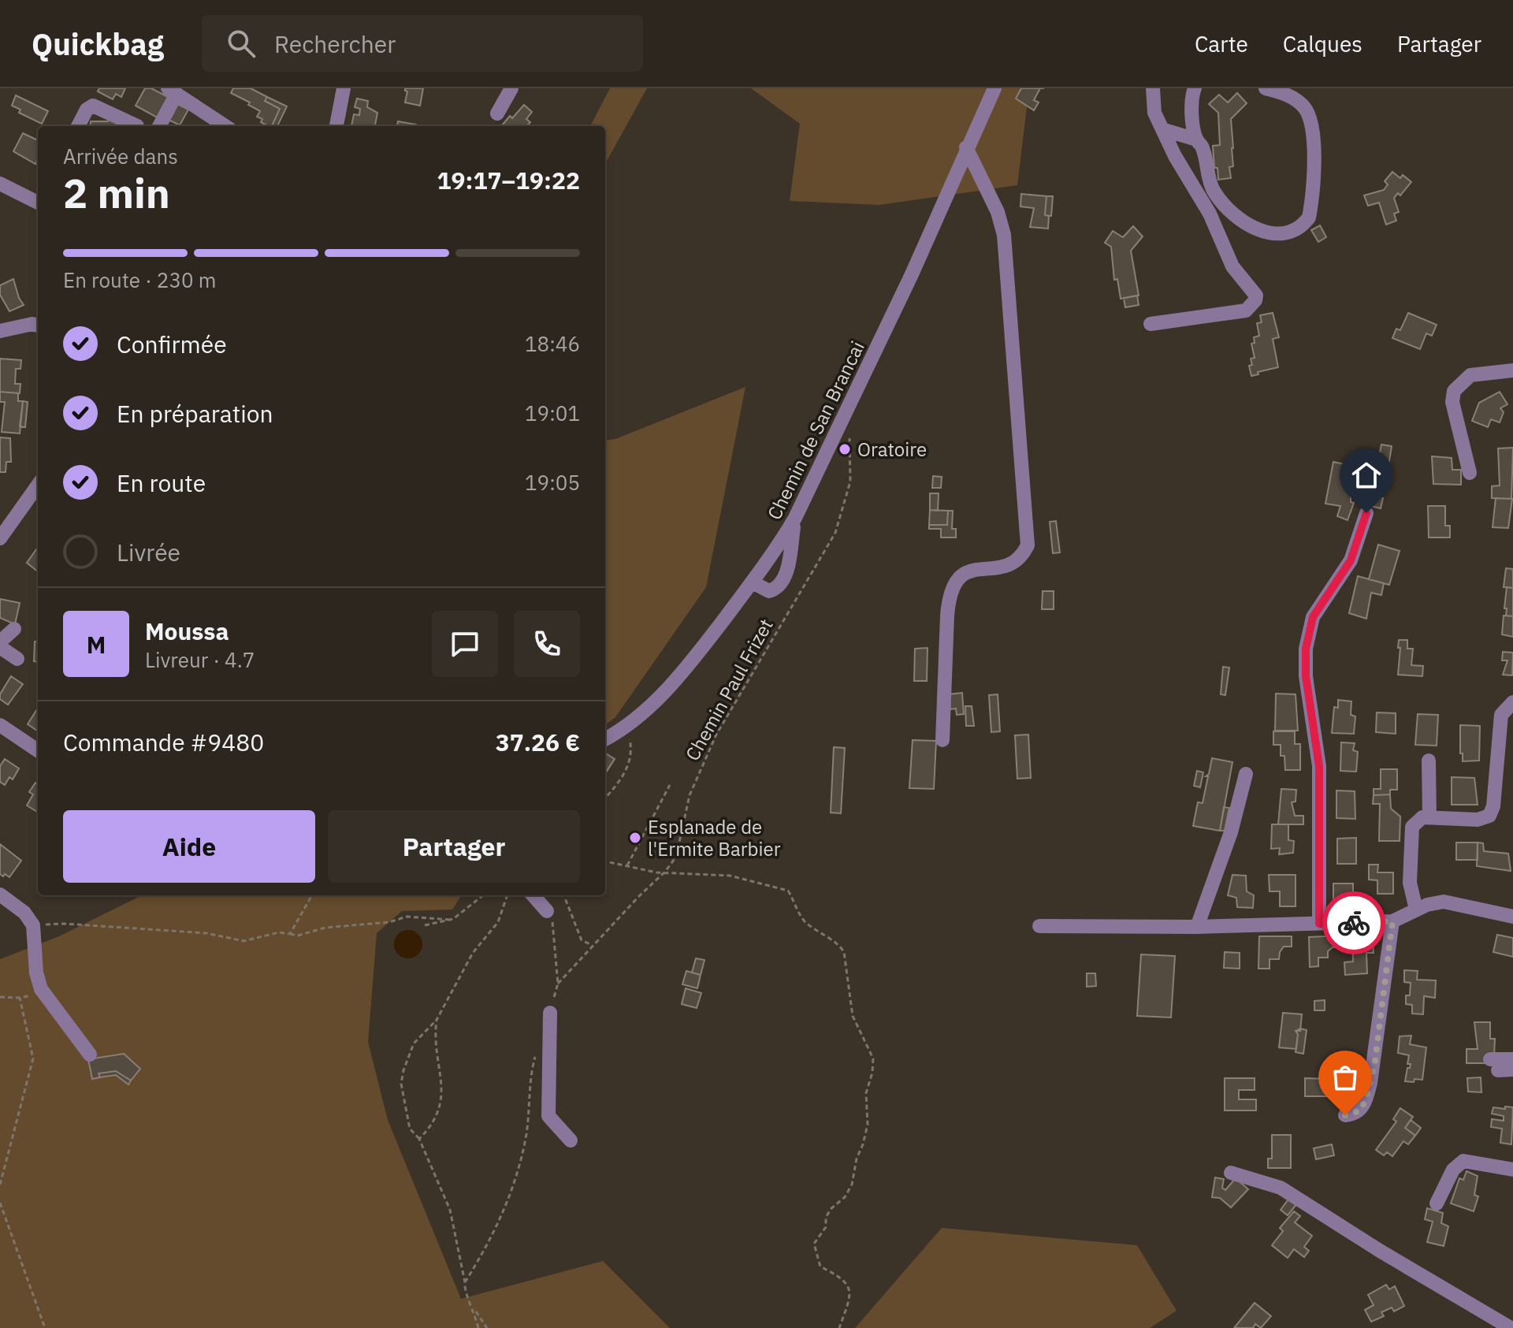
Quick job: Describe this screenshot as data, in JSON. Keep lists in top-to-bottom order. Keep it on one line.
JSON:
{"streets":{"street":["Chemin de San Brancai"],"path":["Chemin Paul Frizet"]},"crossings":[["Chemin de San Brancai","Chemin Paul Frizet"]],"places":["Oratoire","Esplanade de l'Ermite Barbier"],"page":{"header":"Quickbag","search":"Rechercher","nav":["Carte","Calques","Partager"],"heading":["2 min","Arrivée dans","19:17–19:22"],"panel":["Moussa","Livreur · 4.7","Commande #9480","37.26 €"],"bar":"En route · 230 m","list":[["Confirmée","18:46"],["En préparation","19:01"],["En route","19:05"],"Livrée"],"round":"M","buttons":["Aide","Partager"]}}
